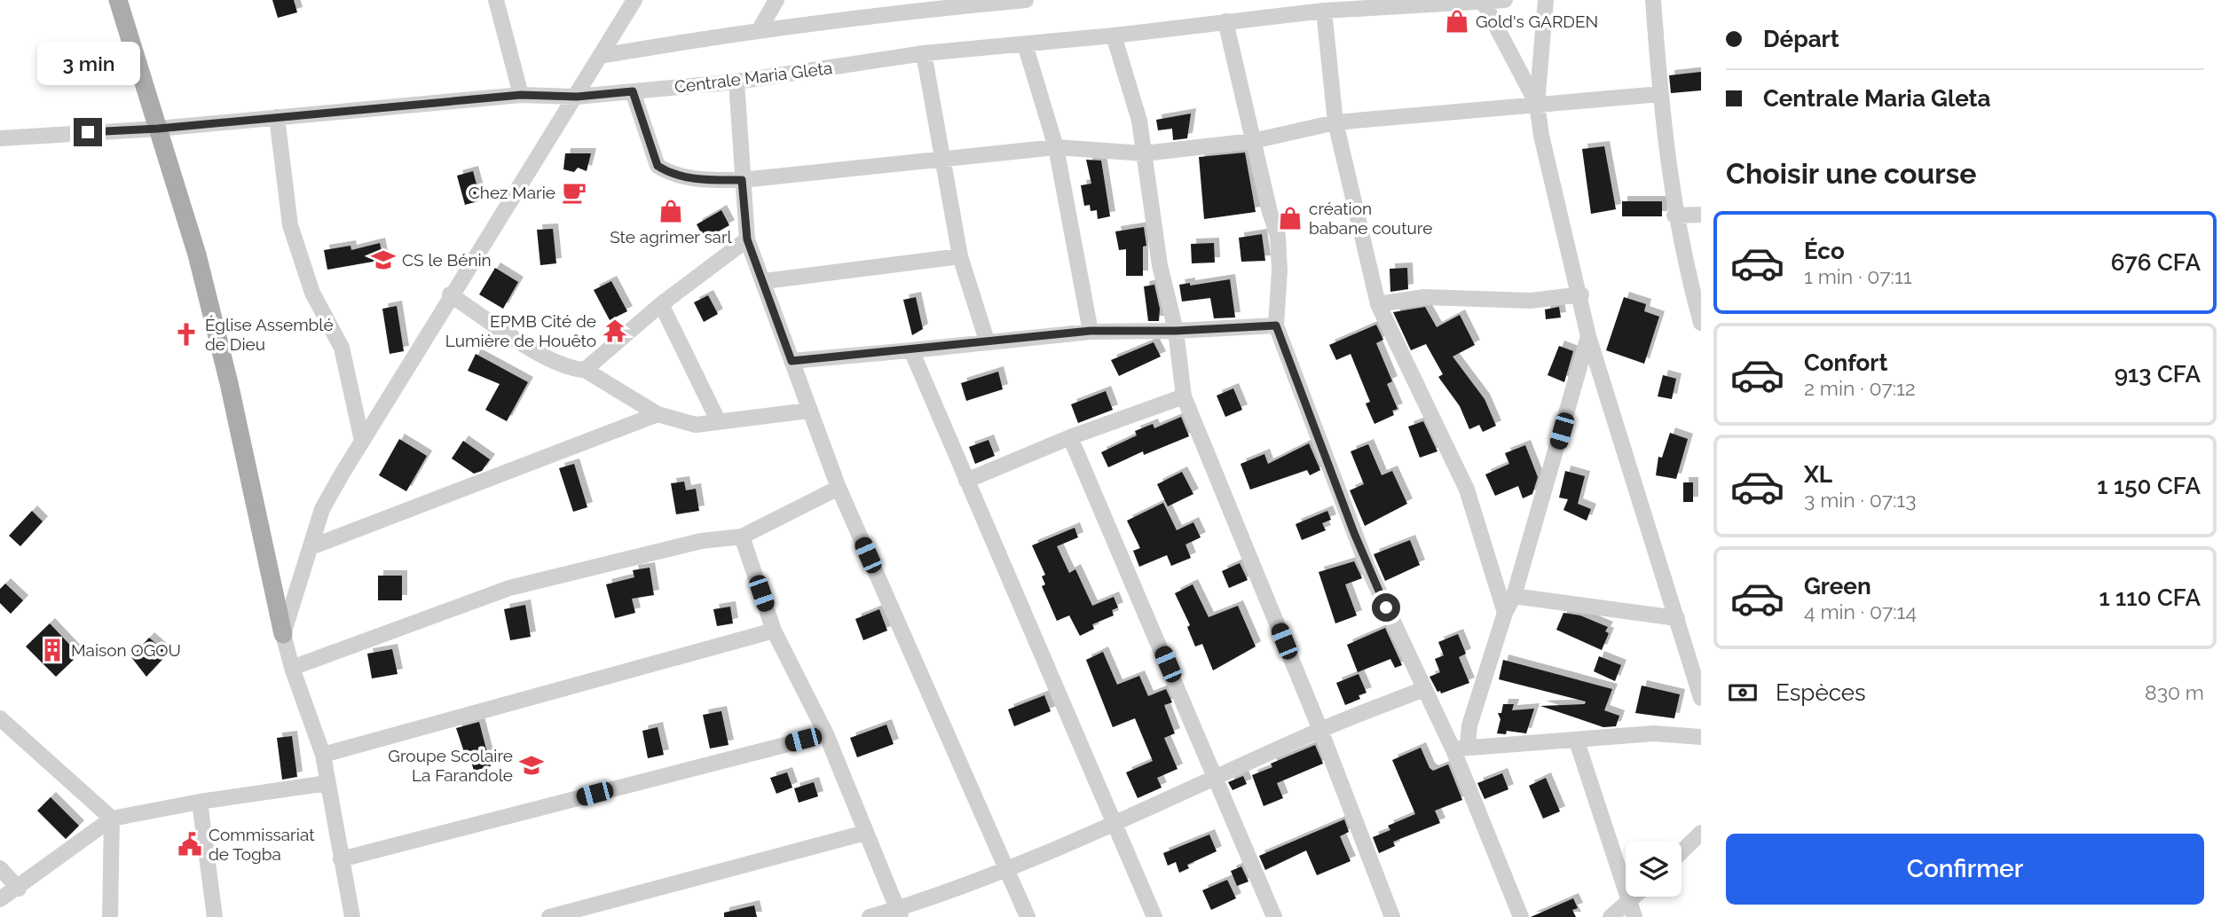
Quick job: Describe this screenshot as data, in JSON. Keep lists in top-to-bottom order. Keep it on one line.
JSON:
{"streets":{"street":["Centrale Maria Gleta"]},"places":{"shop":["Gold's GARDEN","Ste agrimer sarl","création babane couture"],"cafe":["Chez Marie"],"school or university":["CS le Bénin","Groupe Scolaire La Farandole"],"temple":["EPMB Cité de Lumière de Houêto"],"church":["Église Assemblé de Dieu"],"building":["Maison OGOU"],"public building":["Commissariat de Togba"]},"page":{"banner":["Départ","Centrale Maria Gleta"],"bubble":"3 min","heading":"Choisir une course","list":[{"name":"Éco","note":"1 min · 07:11","value":"676 CFA"},{"name":"Confort","note":"2 min · 07:12","value":"913 CFA"},{"name":"XL","note":"3 min · 07:13","value":"1 150 CFA"},{"name":"Green","note":"4 min · 07:14","value":"1 110 CFA"}],"pay":["Espèces","830 m"],"buttons":"Confirmer"}}
